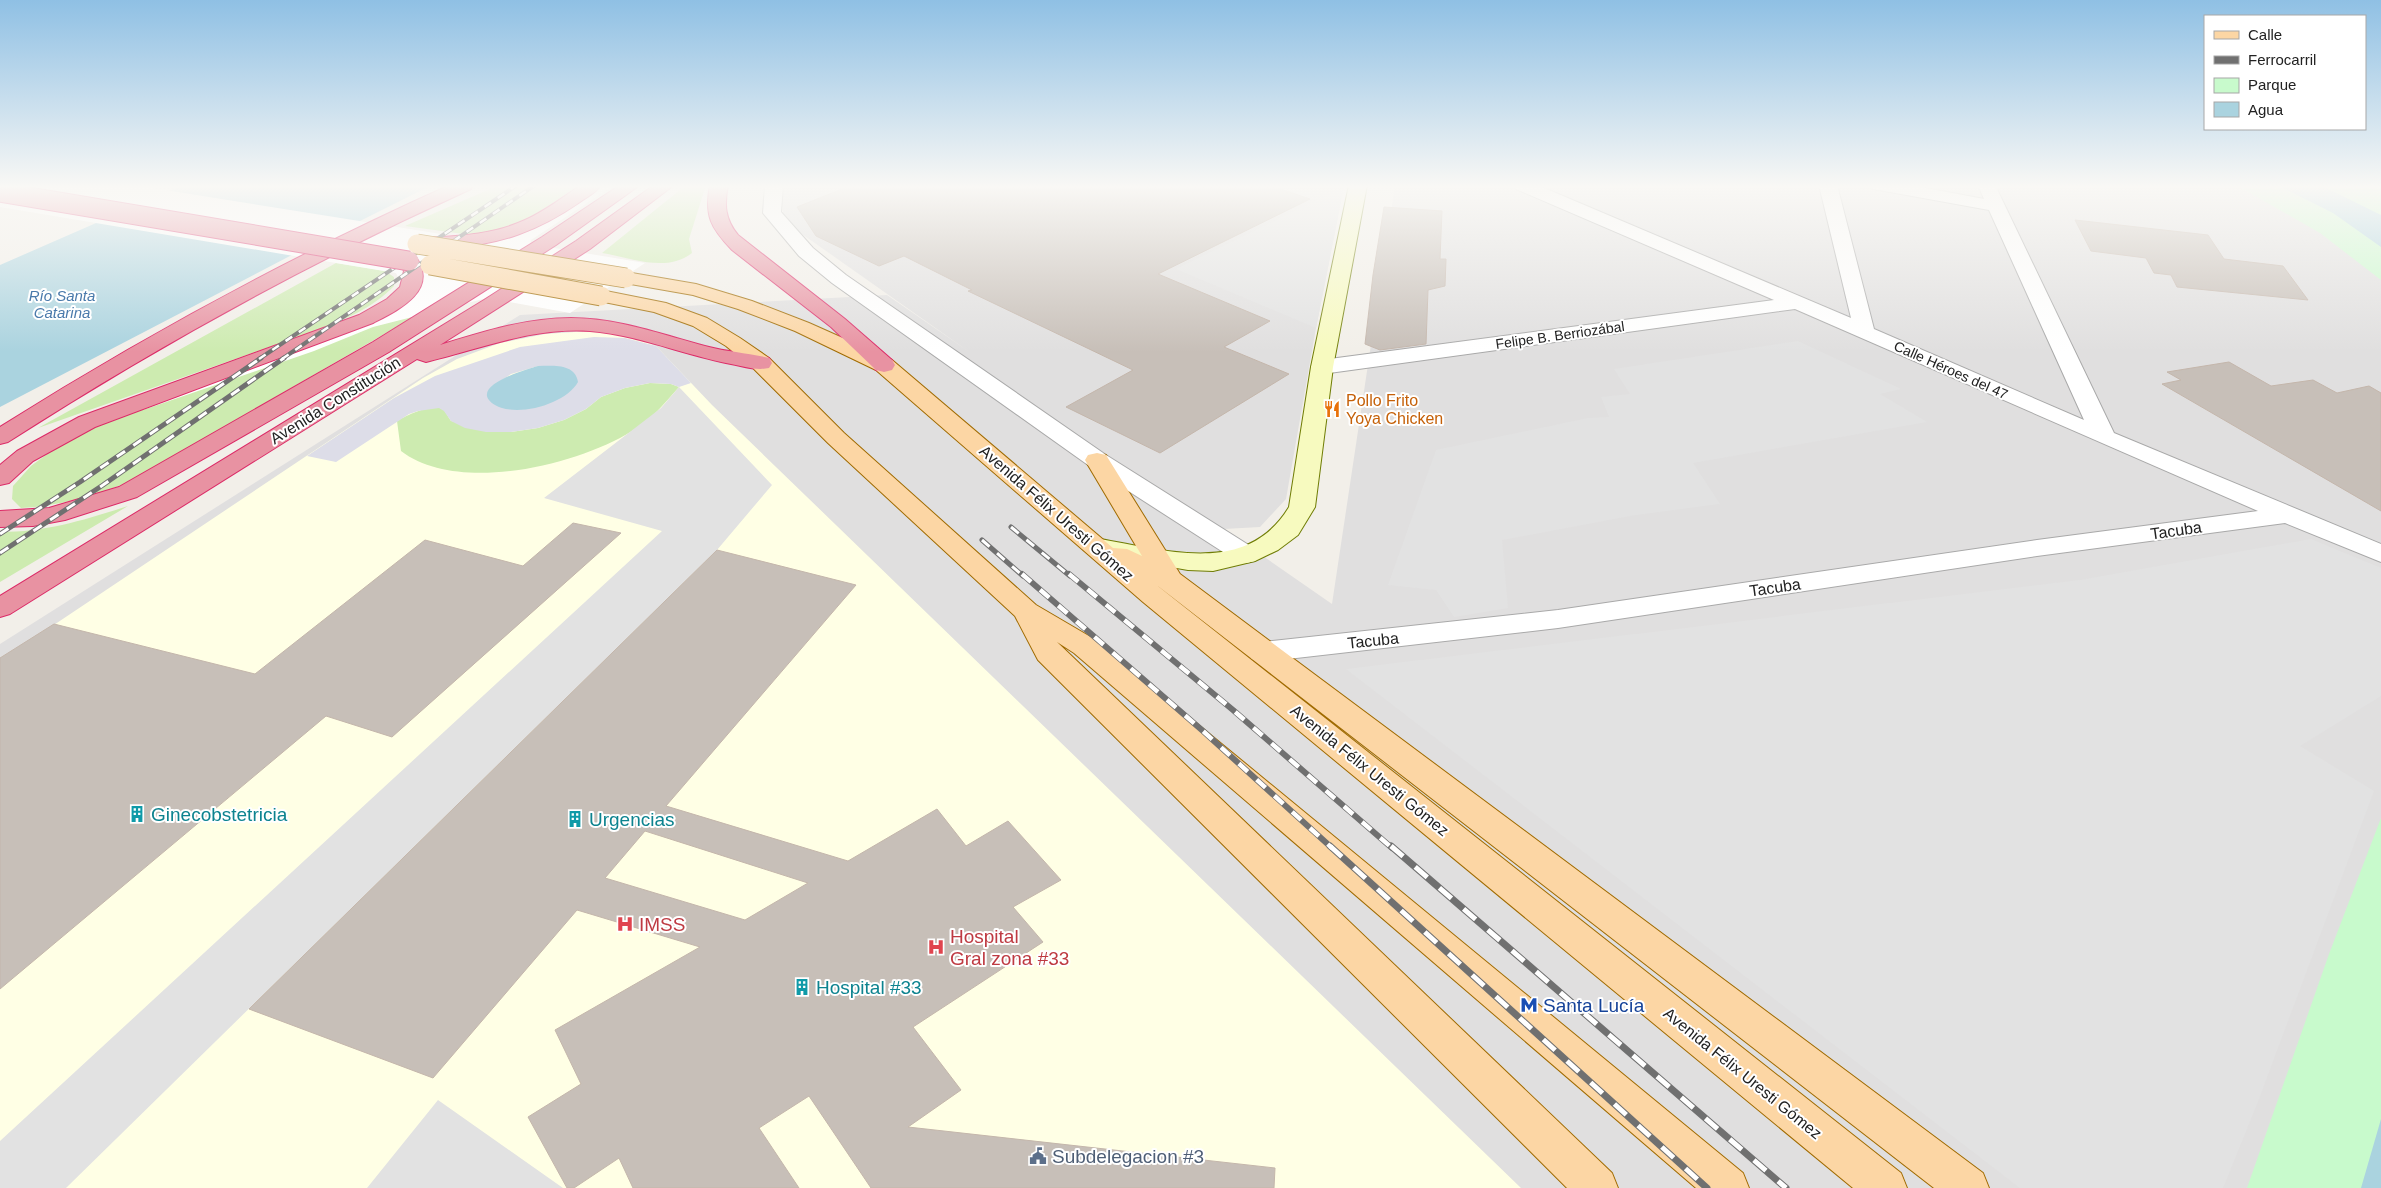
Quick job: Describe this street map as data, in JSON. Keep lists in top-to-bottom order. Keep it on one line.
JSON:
{"streets":{"highway":["Avenida Constitución","Avenida Félix Uresti Gómez"],"street":["Felipe B. Berriozábal","Calle Héroes del 47","Tacuba"]},"crossings":[["Felipe B. Berriozábal","Calle Héroes del 47"],["Calle Héroes del 47","Tacuba"]],"water":["Río Santa Catarina"],"places":{"restaurant":["Pollo Frito Yoya Chicken"],"building":["Ginecobstetricia","Urgencias","Hospital #33"],"hospital":["IMSS","Hospital Gral zona #33"],"metro station":["Santa Lucía"],"public building":["Subdelegacion #3"]},"legend":["Calle","Ferrocarril","Parque","Agua"]}
